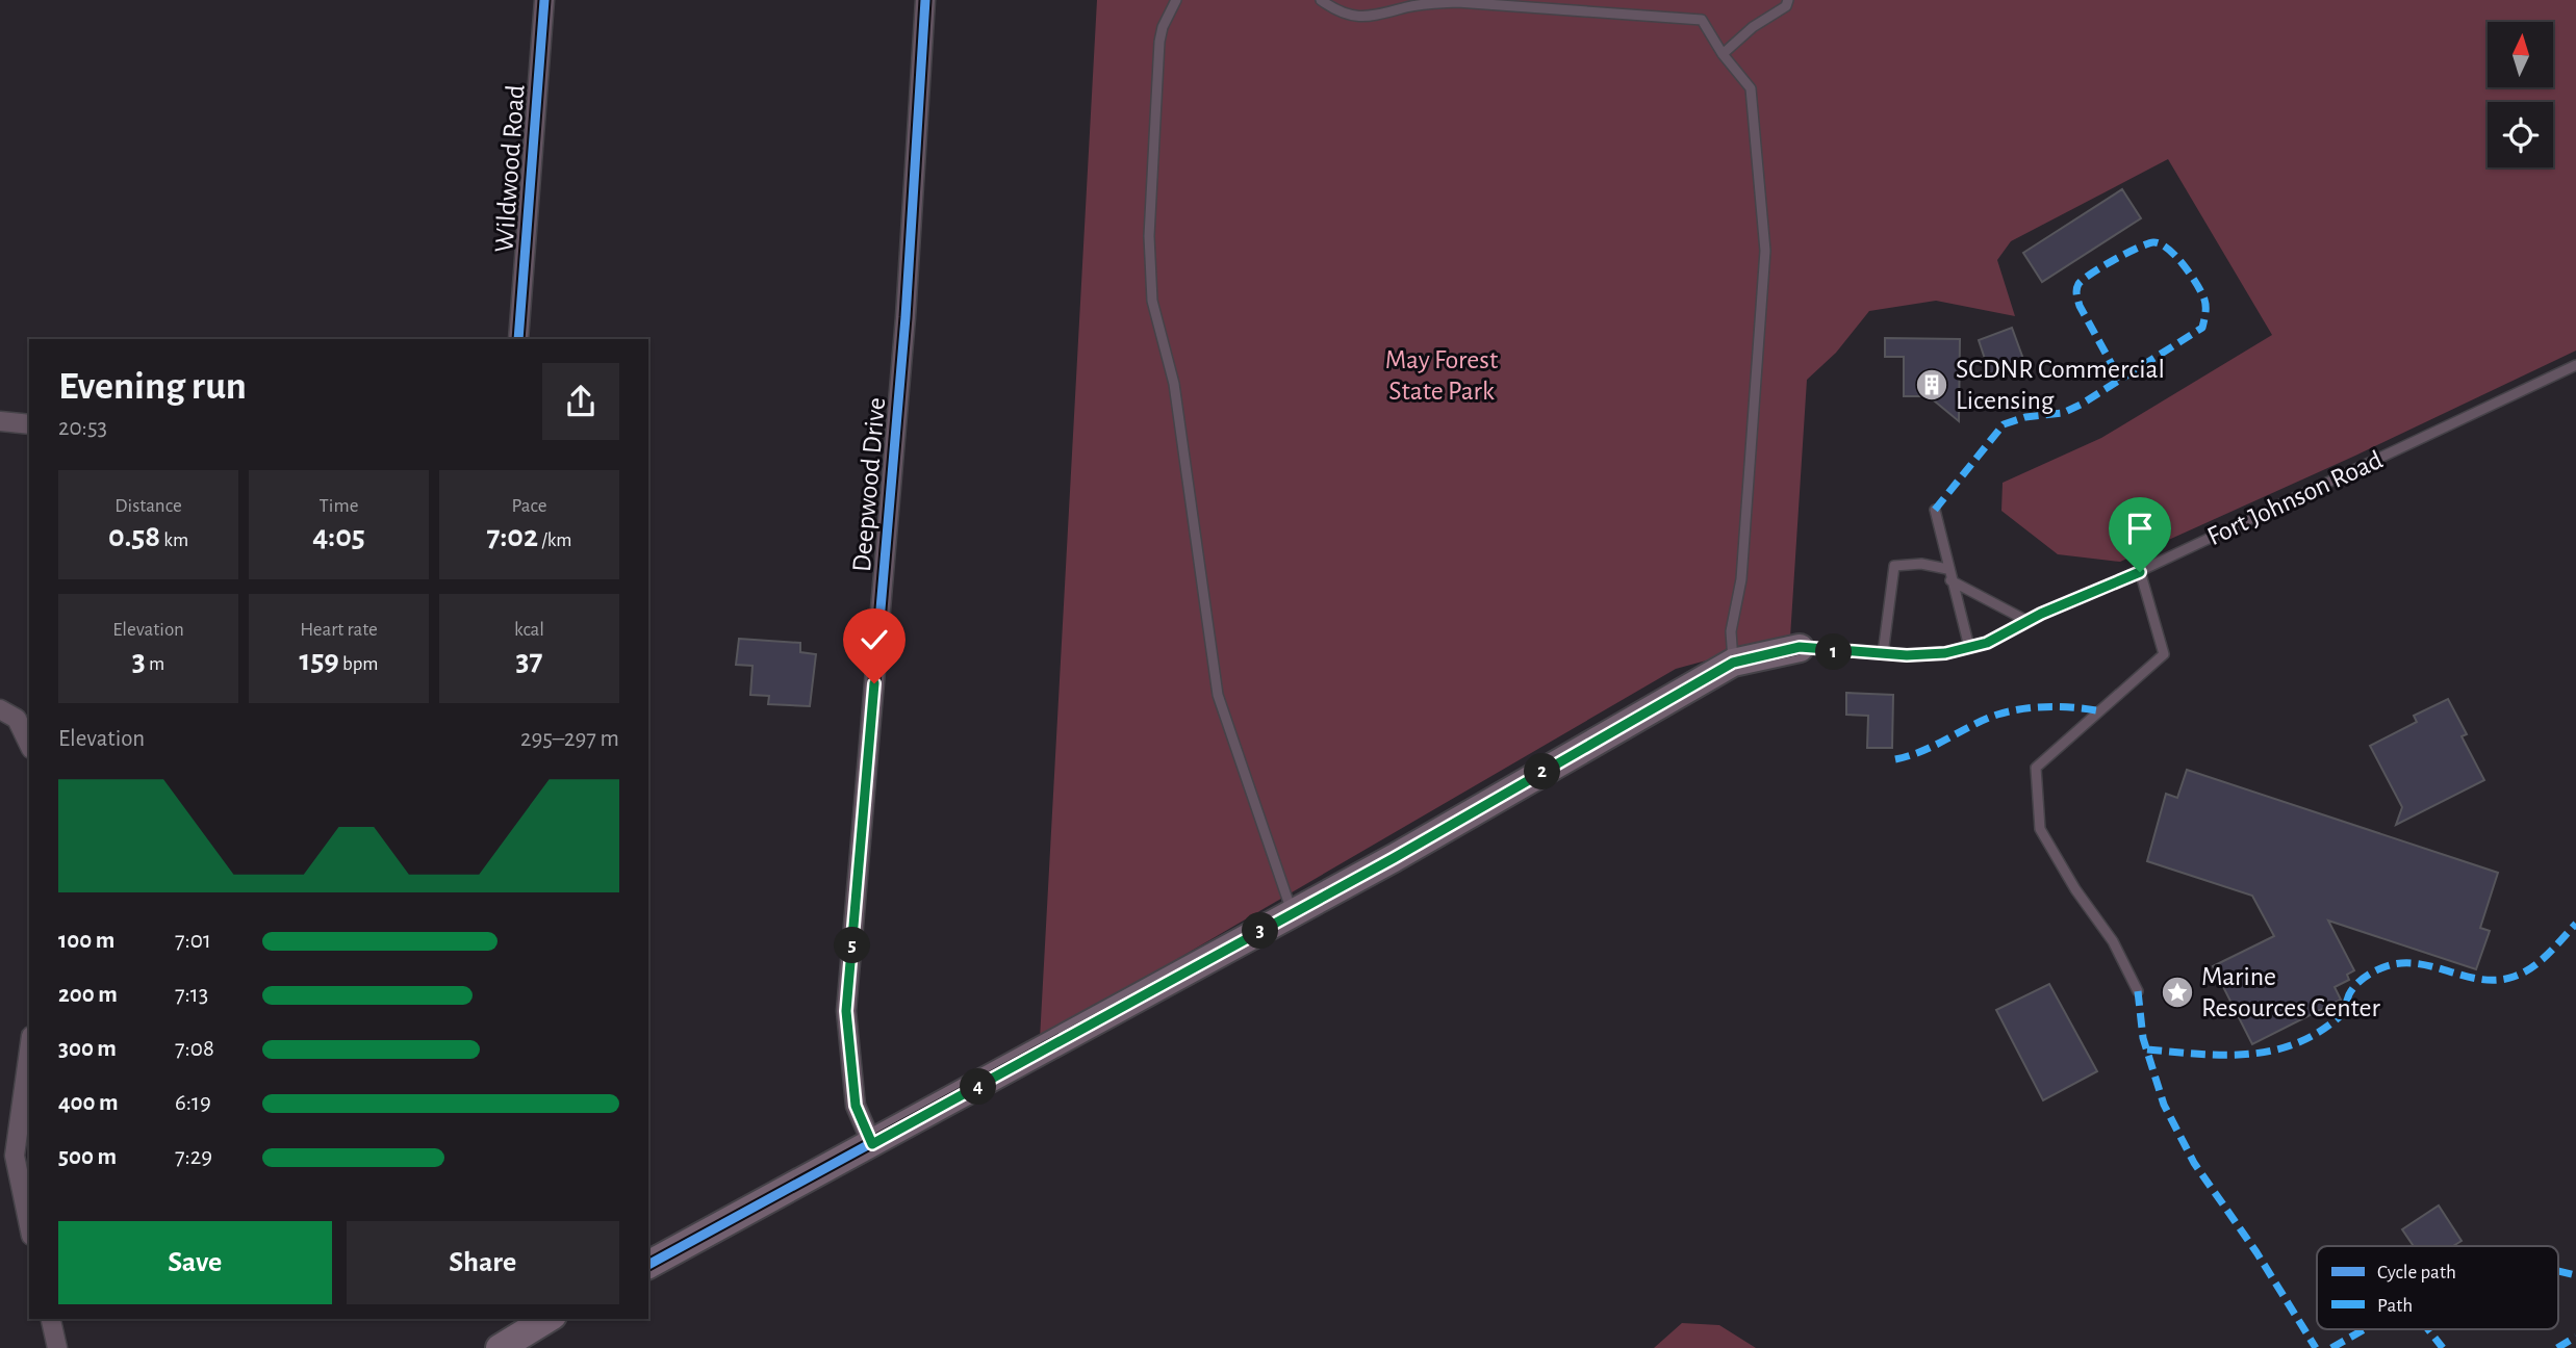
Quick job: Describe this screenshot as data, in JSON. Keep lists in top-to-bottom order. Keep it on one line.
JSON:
{"streets":{"street":["Wildwood Road","Deepwood Drive","Fort Johnson Road"]},"crossings":[["Deepwood Drive","Fort Johnson Road"]],"parks":["May Forest State Park"],"places":{"building":["SCDNR Commercial Licensing"],"place":["Marine Resources Center"]},"legend":["Cycle path","Path"],"north":"top","page":{"heading":["Evening run","20:53"],"stats":[["Distance","0.58 km"],["Time","4:05"],["Pace","7:02 /km"],["Elevation","3 m"],["Heart rate","159 bpm"],["kcal","37"]],"pins":["1","2","3","5","4"],"chart":["Elevation","295–297 m"],"list":[{"name":"100 m","note":"7:01"},{"name":"200 m","note":"7:13"},{"name":"300 m","note":"7:08"},{"name":"400 m","note":"6:19"},{"name":"500 m","note":"7:29"}],"buttons":["Save","Share"]}}
